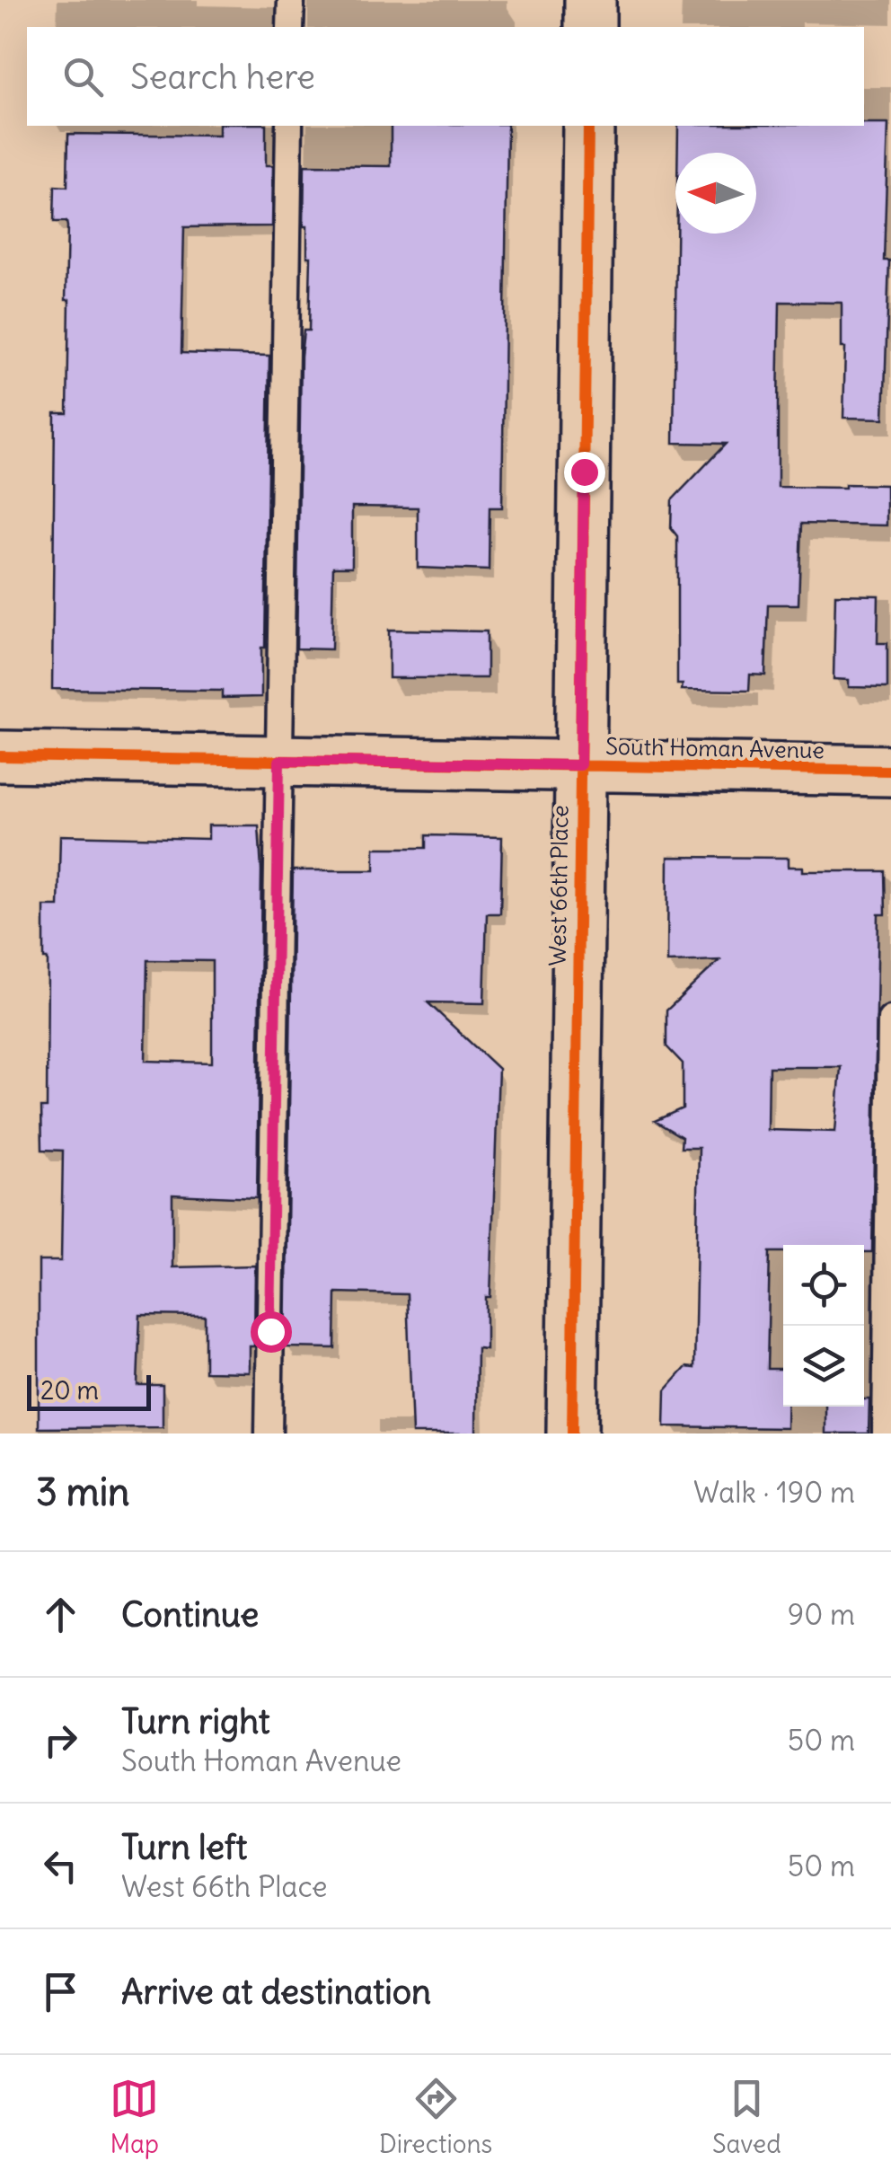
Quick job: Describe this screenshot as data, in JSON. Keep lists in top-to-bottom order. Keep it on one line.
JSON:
{"streets":{"street":["South Homan Avenue","West 66th Place"]},"crossings":[["South Homan Avenue","West 66th Place"]],"scale_bar":"20 m","north":"left","page":{"search":"Search here","scale":"20 m","heading":["3 min","Walk · 190 m"],"list":[["Continue","90 m"],["Turn right","South Homan Avenue","50 m"],["Turn left","West 66th Place","50 m"],"Arrive at destination"],"nav":["Map","Directions","Saved"]}}
